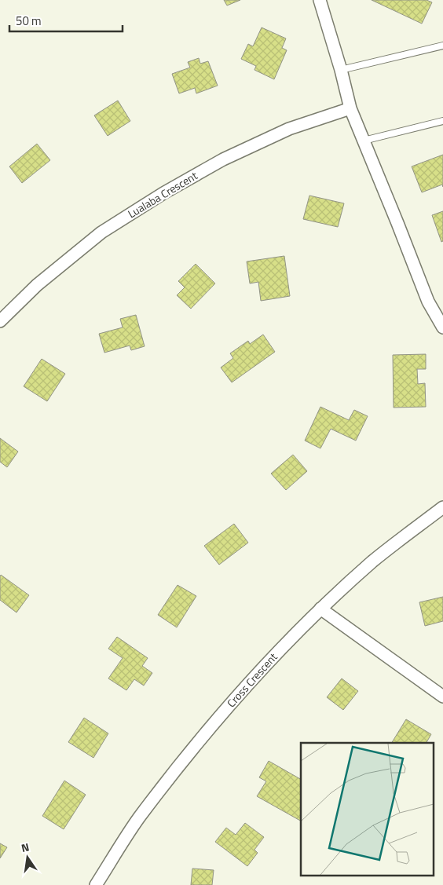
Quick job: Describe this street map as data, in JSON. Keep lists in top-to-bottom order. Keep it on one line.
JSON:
{"streets":{"street":["Lualaba Crescent","Cross Crescent"]},"scale_bar":"50 m","north":"top"}
